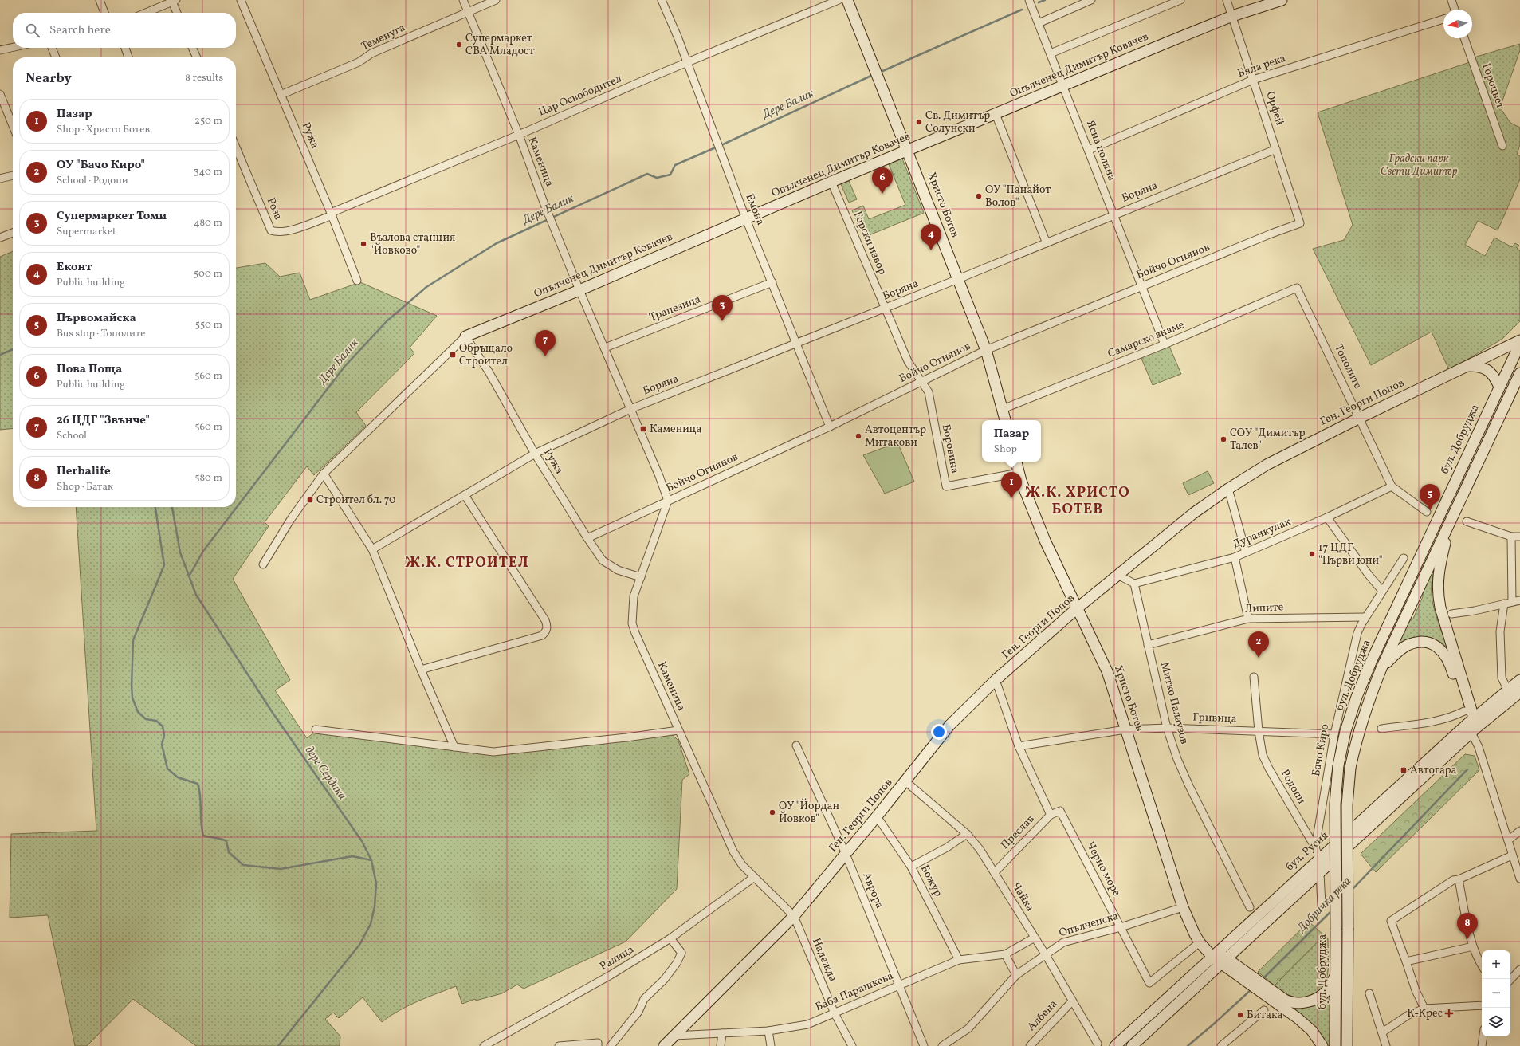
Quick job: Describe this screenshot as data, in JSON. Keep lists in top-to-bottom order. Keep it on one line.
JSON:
{"streets":{"main road":["Опълченец Димитър Ковачев","Христо Ботев","Ген. Георги Попов","бул. Добруджа","бул. Русия"],"street":["Теменуга","Бяла река","Гороцвет","Цар Освободител","Орфей","Ружа","Ясна поляна","Каменица","Боряна","Роза","Емона","Горски извор","Бойчо Огнянов","Трапезица","Самарско знаме","Тополите","Боровина","Дуранкулак","Липите","Митко Палаузов","Гривица","Бачо Киро","Родопи","Преслав","Черно море","Божур","Аврора","Чайка","Опълченска","Ралица","Надежда","Баба Парашкева","Албена"]},"crossings":[["Теменуга","Ружа"],["Теменуга","Каменица"],["Опълченец Димитър Ковачев","Орфей"],["Опълченец Димитър Ковачев","Ружа"],["Опълченец Димитър Ковачев","Ясна поляна"],["Опълченец Димитър Ковачев","Каменица"],["Опълченец Димитър Ковачев","Христо Ботев"],["Опълченец Димитър Ковачев","Емона"],["Опълченец Димитър Ковачев","Горски извор"],["Бяла река","Орфей"],["Бяла река","Ясна поляна"],["Цар Освободител","Ружа"],["Цар Освободител","Каменица"],["Цар Освободител","Роза"],["Цар Освободител","Емона"],["Орфей","Боряна"],["Орфей","Бойчо Огнянов"],["Ружа","Каменица"],["Ружа","Боряна"],["Ружа","Роза"],["Ружа","Бойчо Огнянов"],["Ясна поляна","Боряна"],["Ясна поляна","Бойчо Огнянов"],["Ясна поляна","Самарско знаме"],["Каменица","Боряна"],["Каменица","Бойчо Огнянов"],["Каменица","Трапезица"],["Каменица","Ген. Георги Попов"],["Каменица","Ралица"],["Каменица","Надежда"],["Боряна","Христо Ботев"],["Боряна","Емона"],["Боряна","Горски извор"],["Христо Ботев","Бойчо Огнянов"],["Христо Ботев","Самарско знаме"],["Христо Ботев","Ген. Георги Попов"],["Христо Ботев","Боровина"],["Христо Ботев","Гривица"],["Христо Ботев","бул. Русия"],["Христо Ботев","Черно море"],["Христо Ботев","Опълченска"],["Емона","Бойчо Огнянов"],["Емона","Трапезица"],["Горски извор","Бойчо Огнянов"],["Горски извор","Боровина"],["Бойчо Огнянов","Боровина"],["Самарско знаме","Тополите"],["Тополите","Ген. Георги Попов"],["Тополите","Дуранкулак"],["Ген. Георги Попов","Божур"],["Ген. Георги Попов","Аврора"],["Ген. Георги Попов","Чайка"],["Ген. Георги Попов","Надежда"],["Ген. Георги Попов","Баба Парашкева"],["Дуранкулак","Митко Палаузов"],["Липите","Митко Палаузов"],["Липите","Бачо Киро"],["Митко Палаузов","Гривица"],["Гривица","Бачо Киро"],["Гривица","Родопи"],["Бачо Киро","Родопи"],["Родопи","бул. Русия"],["Преслав","Черно море"],["Преслав","Чайка"],["Черно море","Опълченска"],["Божур","Баба Парашкева"],["Аврора","Баба Парашкева"],["Чайка","Опълченска"],["Чайка","Баба Парашкева"],["Чайка","Албена"],["Надежда","Баба Парашкева"]],"districts":["Ж.К. ХРИСТО БОТЕВ","Ж.К. СТРОИТЕЛ"],"water":["Дере Балик","дере Сердика","Добричка река"],"parks":["Градски парк Свети Димитър"],"places":{"other":["Супермаркет CBA Младост","Св. Димитър Солунски","ОУ \"Панайот Волов\"","Възлова станция \"Йовково\"","Автоцентър Митакови","СОУ \"Димитър Талев\"","17 ЦДГ \"Първи юни\"","ОУ \"Йордан Йовков\"","Битака"],"transit":["Обръщало Строител","Каменица","Строител бл. 70","Aвтогара"],"health":["К-Крес"]},"north":"left","page":{"search":"Search here","heading":["Nearby","8 results"],"list":[{"mark":"1","name":"Пазар","note":"Shop · Христо Ботев","value":"250 m"},{"mark":"2","name":"ОУ \"Бачо Киро\"","note":"School · Родопи","value":"340 m"},{"mark":"3","name":"Супермаркет Томи","note":"Supermarket","value":"480 m"},{"mark":"4","name":"Еконт","note":"Public building","value":"500 m"},{"mark":"5","name":"Първомайска","note":"Bus stop · Тополите","value":"550 m"},{"mark":"6","name":"Нова Поща","note":"Public building","value":"560 m"},{"mark":"7","name":"26 ЦДГ \"Звънче\"","note":"School","value":"560 m"},{"mark":"8","name":"Herbalife","note":"Shop · Батак","value":"580 m"}],"pins":["6","4","3","7","1","5","2","8"],"popup":["Пазар","Shop"],"map_buttons":["+","−"]}}
